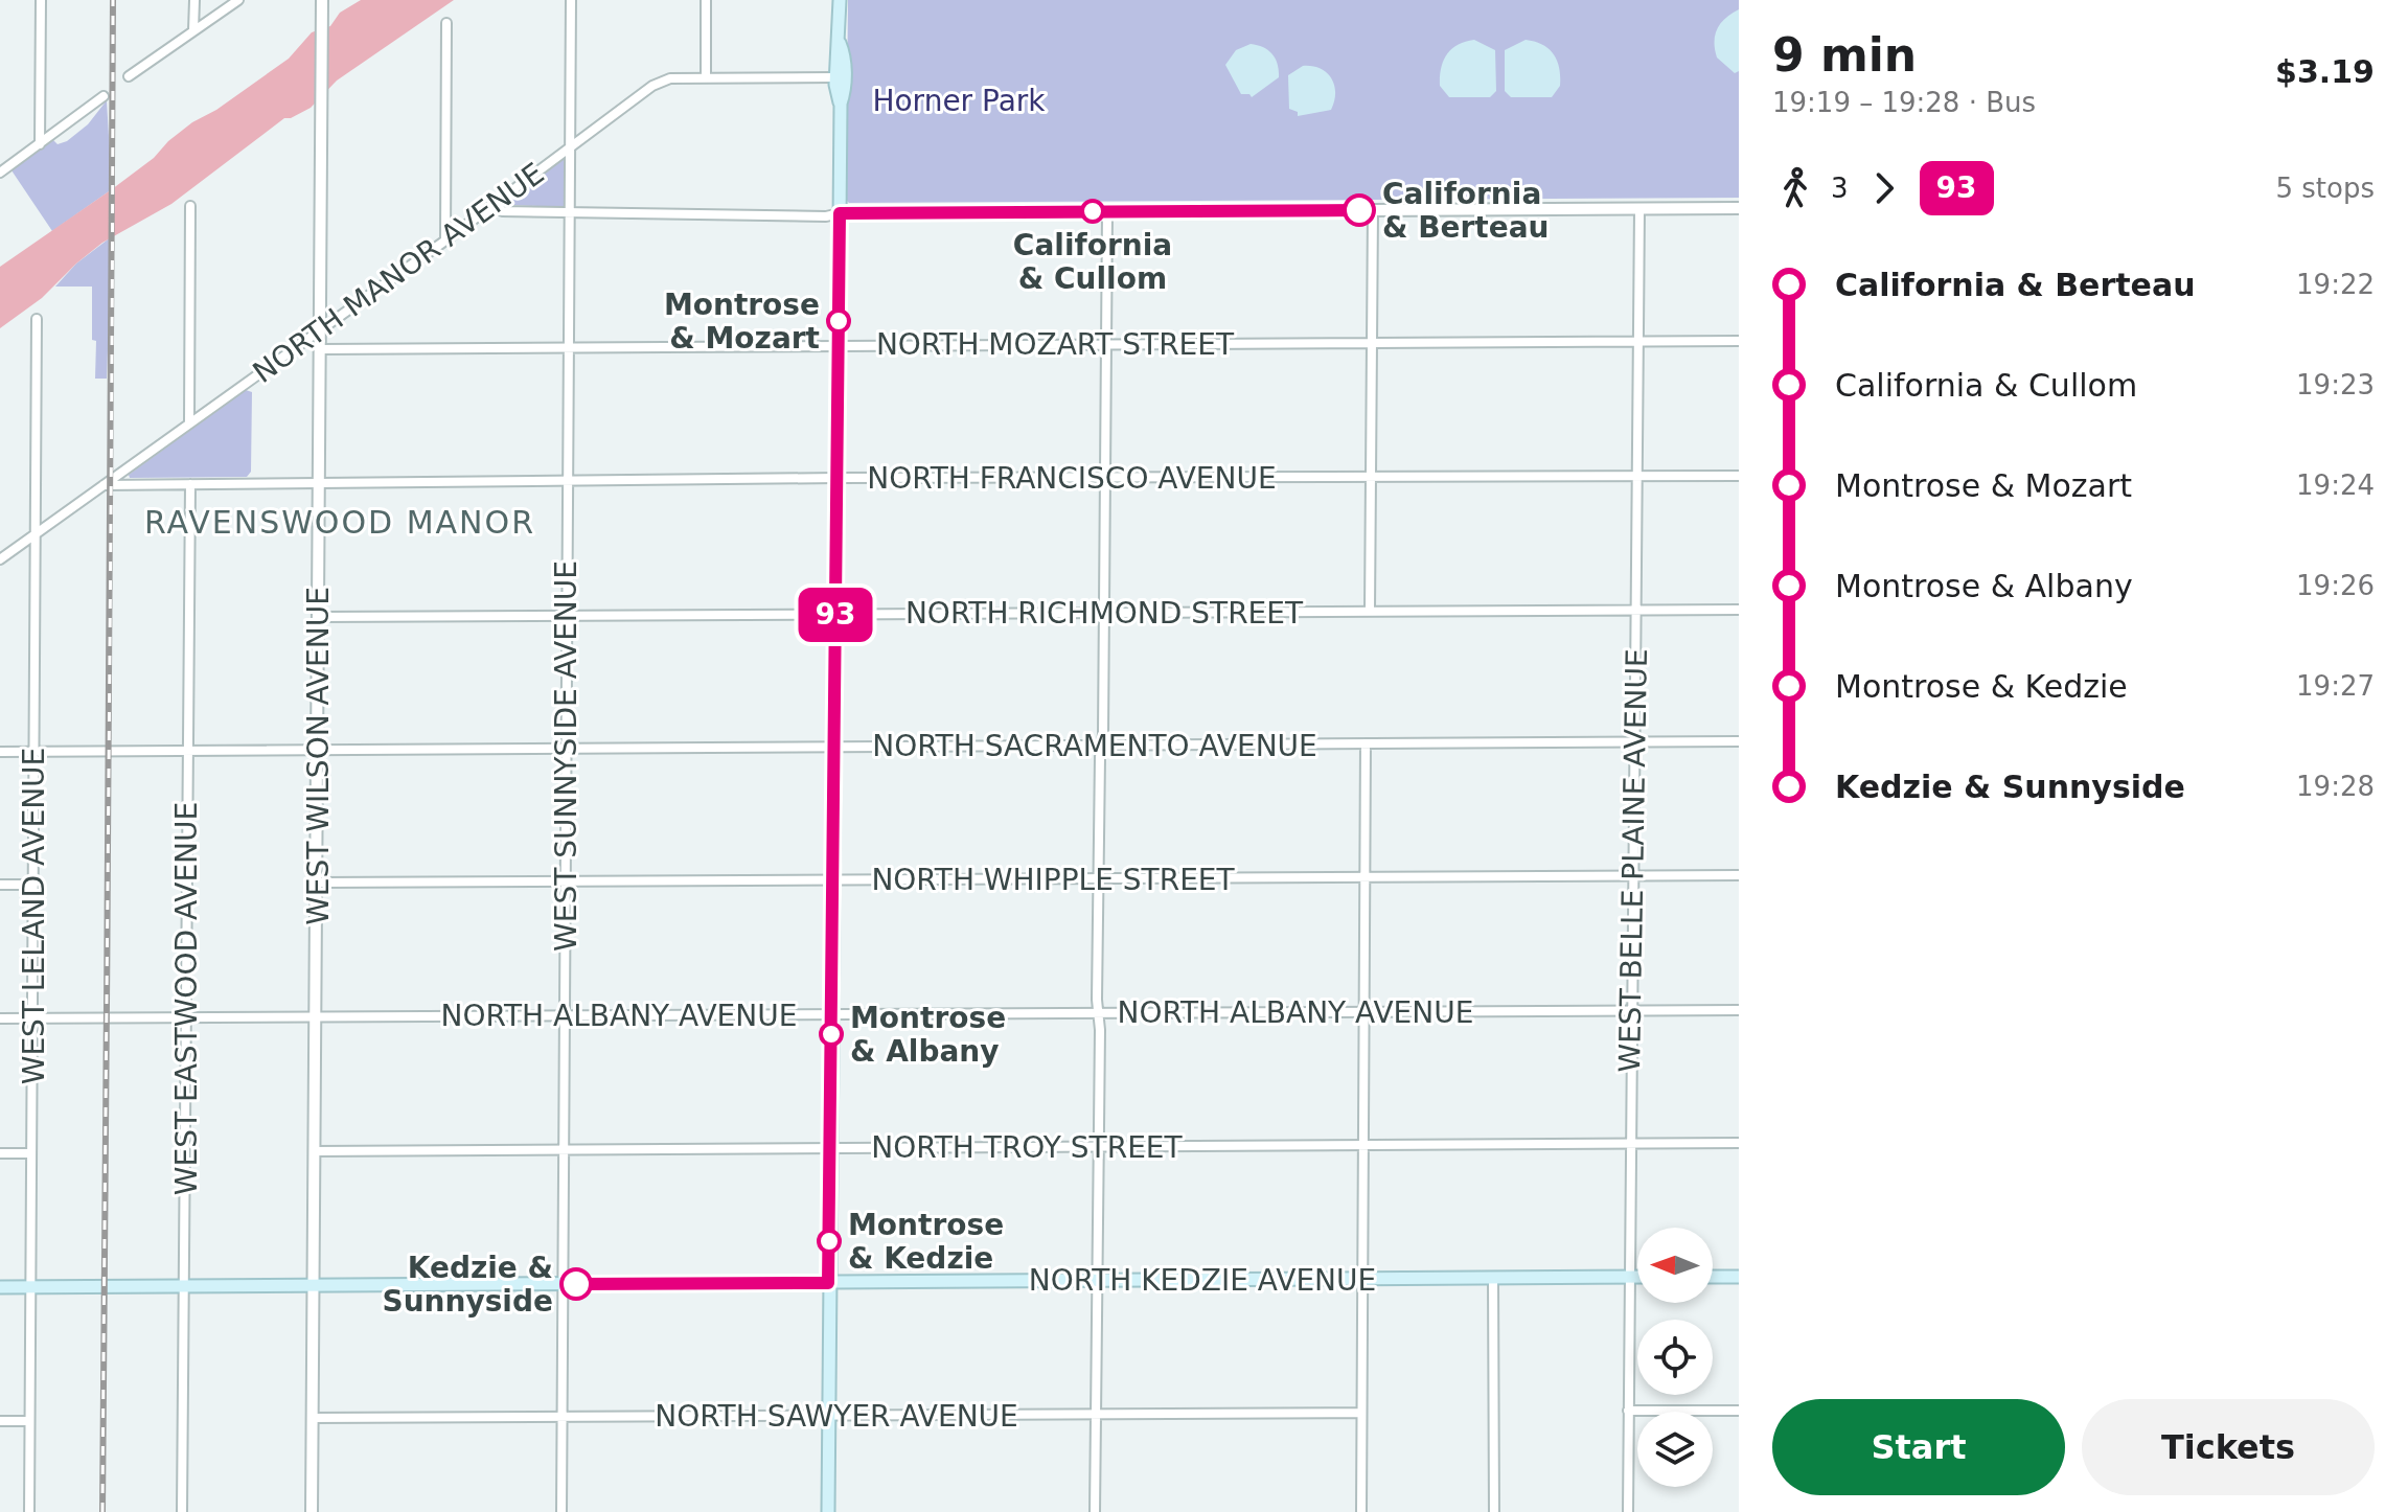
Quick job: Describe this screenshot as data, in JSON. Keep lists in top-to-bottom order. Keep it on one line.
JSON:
{"streets":{"main road":["NORTH KEDZIE AVENUE"],"street":["NORTH MANOR AVENUE","NORTH MOZART STREET","NORTH FRANCISCO AVENUE","NORTH RICHMOND STREET","NORTH SACRAMENTO AVENUE","WEST WILSON AVENUE","WEST SUNNYSIDE AVENUE","WEST BELLE PLAINE AVENUE","NORTH WHIPPLE STREET","WEST LELAND AVENUE","WEST EASTWOOD AVENUE","NORTH ALBANY AVENUE","NORTH TROY STREET","NORTH SAWYER AVENUE"]},"crossings":[["NORTH MANOR AVENUE","NORTH FRANCISCO AVENUE"],["NORTH MANOR AVENUE","WEST WILSON AVENUE"],["NORTH MANOR AVENUE","WEST SUNNYSIDE AVENUE"],["NORTH MANOR AVENUE","WEST LELAND AVENUE"],["NORTH MOZART STREET","WEST WILSON AVENUE"],["NORTH MOZART STREET","WEST SUNNYSIDE AVENUE"],["NORTH MOZART STREET","WEST BELLE PLAINE AVENUE"],["NORTH FRANCISCO AVENUE","WEST WILSON AVENUE"],["NORTH FRANCISCO AVENUE","WEST SUNNYSIDE AVENUE"],["NORTH FRANCISCO AVENUE","WEST BELLE PLAINE AVENUE"],["NORTH FRANCISCO AVENUE","WEST EASTWOOD AVENUE"],["NORTH RICHMOND STREET","WEST WILSON AVENUE"],["NORTH RICHMOND STREET","WEST SUNNYSIDE AVENUE"],["NORTH RICHMOND STREET","WEST BELLE PLAINE AVENUE"],["NORTH SACRAMENTO AVENUE","WEST WILSON AVENUE"],["NORTH SACRAMENTO AVENUE","WEST SUNNYSIDE AVENUE"],["NORTH SACRAMENTO AVENUE","WEST BELLE PLAINE AVENUE"],["NORTH SACRAMENTO AVENUE","WEST LELAND AVENUE"],["NORTH SACRAMENTO AVENUE","WEST EASTWOOD AVENUE"],["WEST WILSON AVENUE","NORTH WHIPPLE STREET"],["WEST WILSON AVENUE","NORTH ALBANY AVENUE"],["WEST WILSON AVENUE","NORTH TROY STREET"],["WEST WILSON AVENUE","NORTH KEDZIE AVENUE"],["WEST WILSON AVENUE","NORTH SAWYER AVENUE"],["WEST SUNNYSIDE AVENUE","NORTH WHIPPLE STREET"],["WEST SUNNYSIDE AVENUE","NORTH ALBANY AVENUE"],["WEST SUNNYSIDE AVENUE","NORTH TROY STREET"],["WEST SUNNYSIDE AVENUE","NORTH KEDZIE AVENUE"],["WEST SUNNYSIDE AVENUE","NORTH SAWYER AVENUE"],["WEST BELLE PLAINE AVENUE","NORTH WHIPPLE STREET"],["WEST BELLE PLAINE AVENUE","NORTH ALBANY AVENUE"],["WEST BELLE PLAINE AVENUE","NORTH TROY STREET"],["WEST BELLE PLAINE AVENUE","NORTH KEDZIE AVENUE"],["WEST LELAND AVENUE","NORTH ALBANY AVENUE"],["WEST LELAND AVENUE","NORTH KEDZIE AVENUE"],["WEST EASTWOOD AVENUE","NORTH ALBANY AVENUE"],["WEST EASTWOOD AVENUE","NORTH KEDZIE AVENUE"]],"districts":["RAVENSWOOD MANOR"],"parks":["Horner Park"],"places":["California & Berteau","California & Cullom","Montrose & Mozart","Montrose & Albany","Montrose & Kedzie","Kedzie & Sunnyside"],"lines":["bus line 93"],"north":"left","page":{"on_map":"93","heading":["9 min","19:19 – 19:28 · Bus","$3.19"],"legs":["3","93","5 stops"],"list":[{"name":"California & Berteau","value":"19:22"},{"name":"California & Cullom","value":"19:23"},{"name":"Montrose & Mozart","value":"19:24"},{"name":"Montrose & Albany","value":"19:26"},{"name":"Montrose & Kedzie","value":"19:27"},{"name":"Kedzie & Sunnyside","value":"19:28"}],"buttons":["Start","Tickets"]}}
